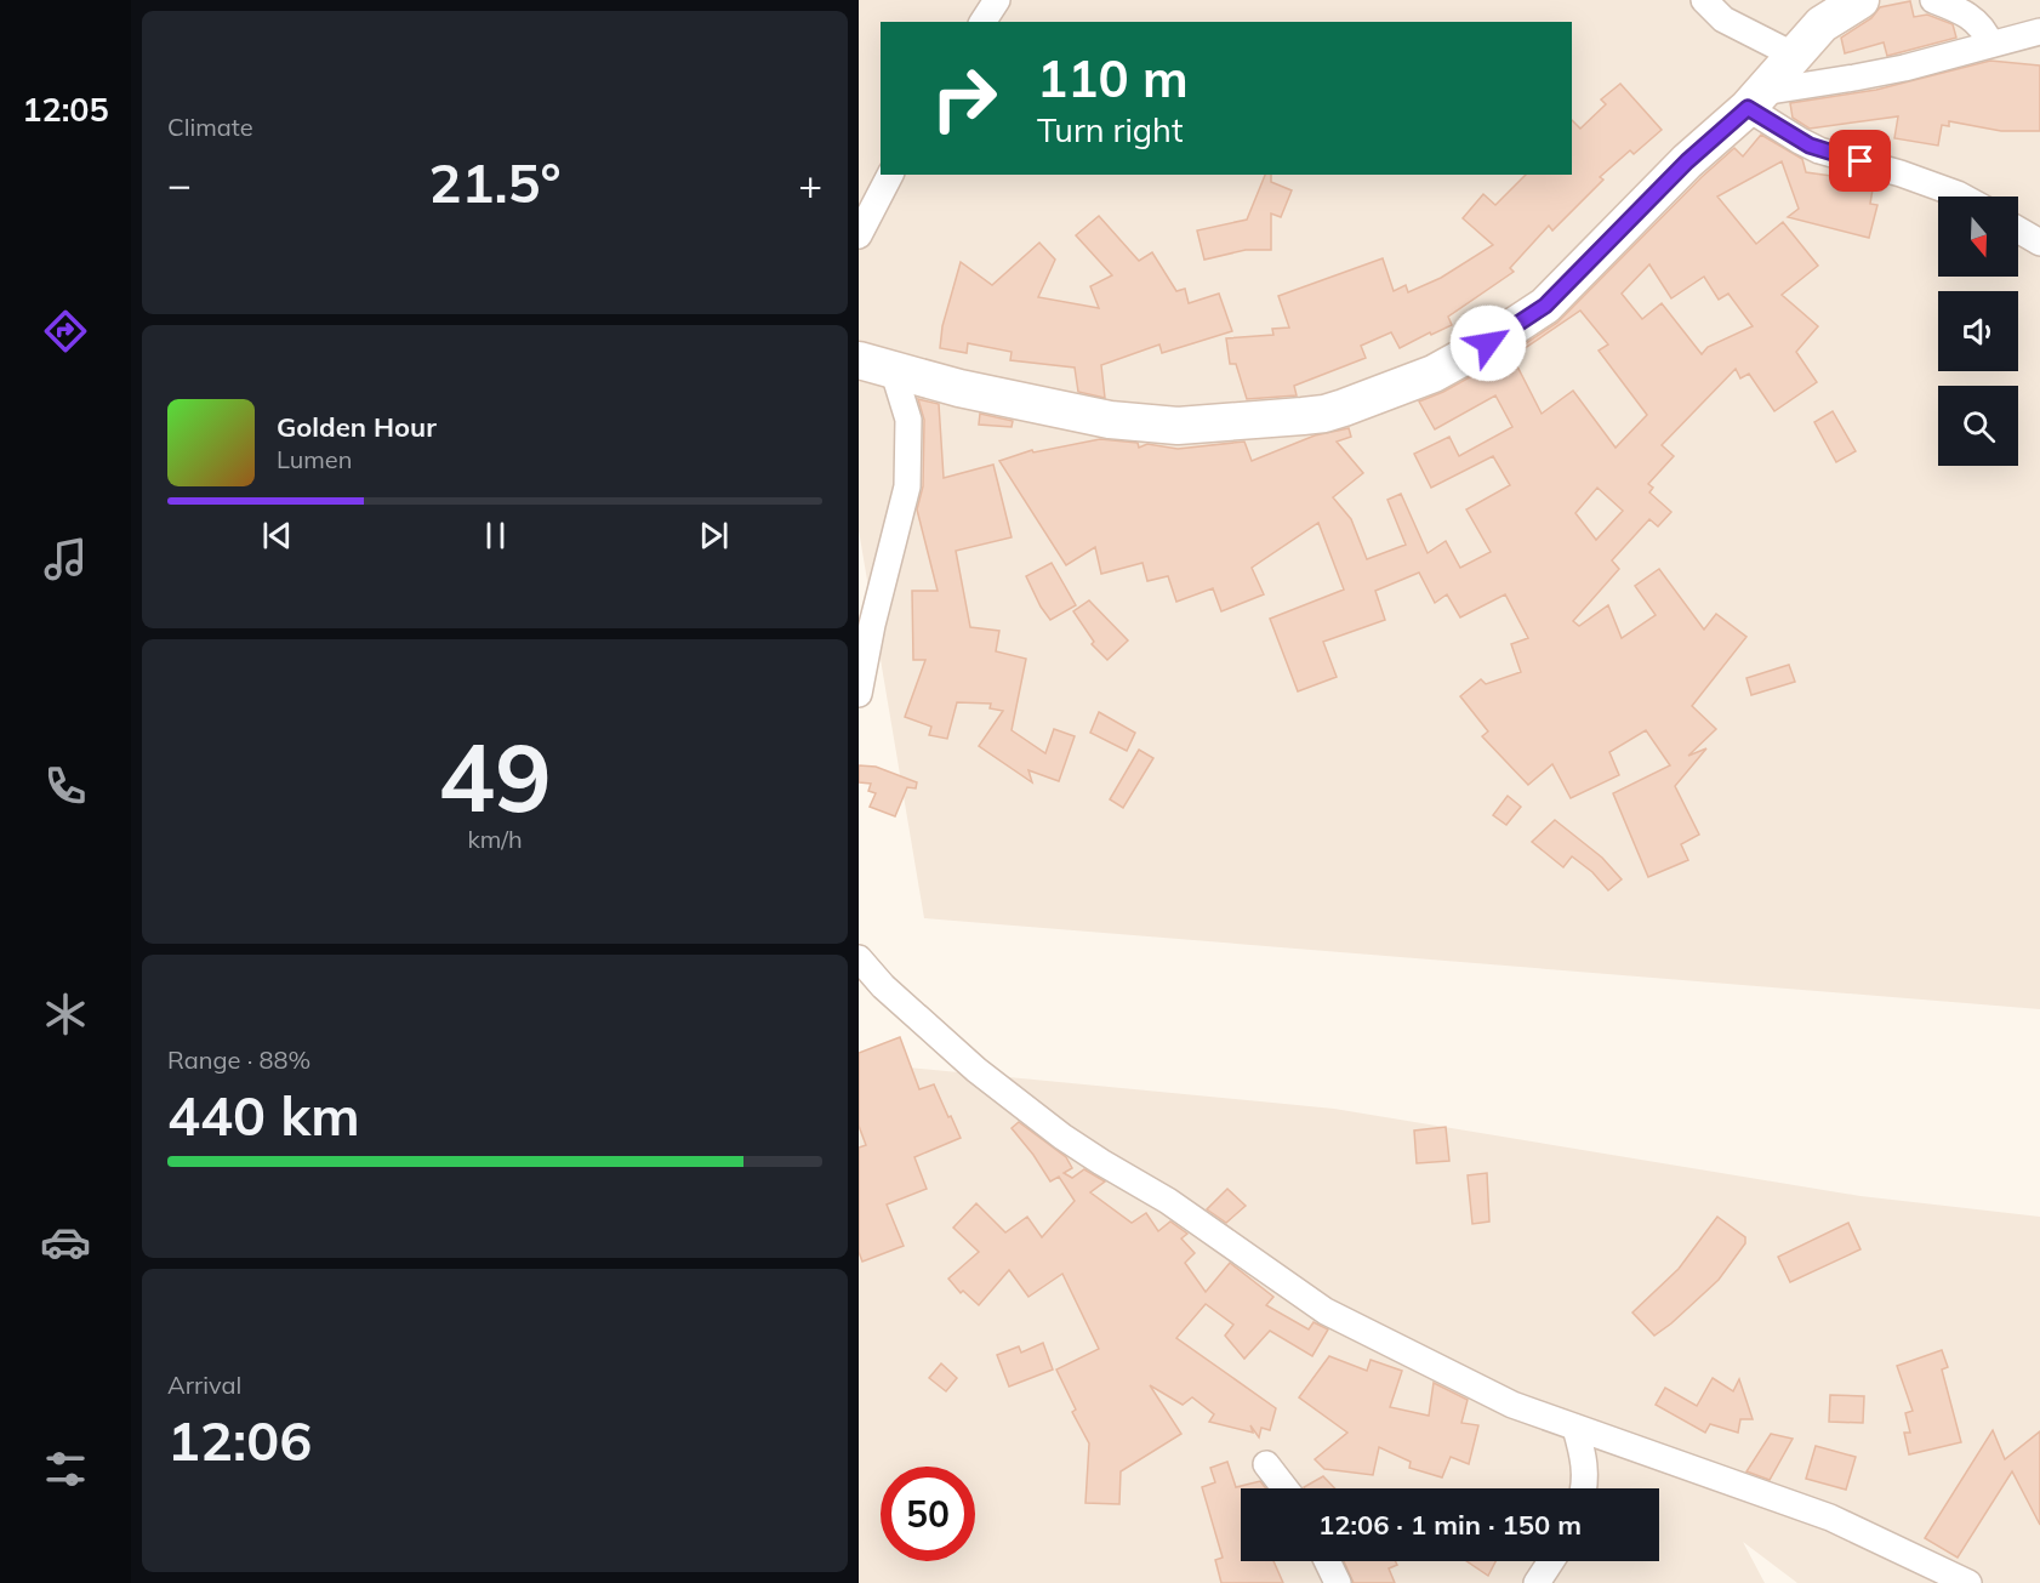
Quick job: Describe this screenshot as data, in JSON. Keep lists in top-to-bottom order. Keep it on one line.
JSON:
{"north":"bottom","page":{"tabs":"12:05","tile":["Climate",["49","km/h"],["Range · 88%","440 km"],["Arrival","12:06"]],"turn":["110 m","Turn right"],"heat":["−","21.5°","+"],"song":["Golden Hour","Lumen"],"limit":"50","trip":"12:06 · 1 min · 150 m"}}
